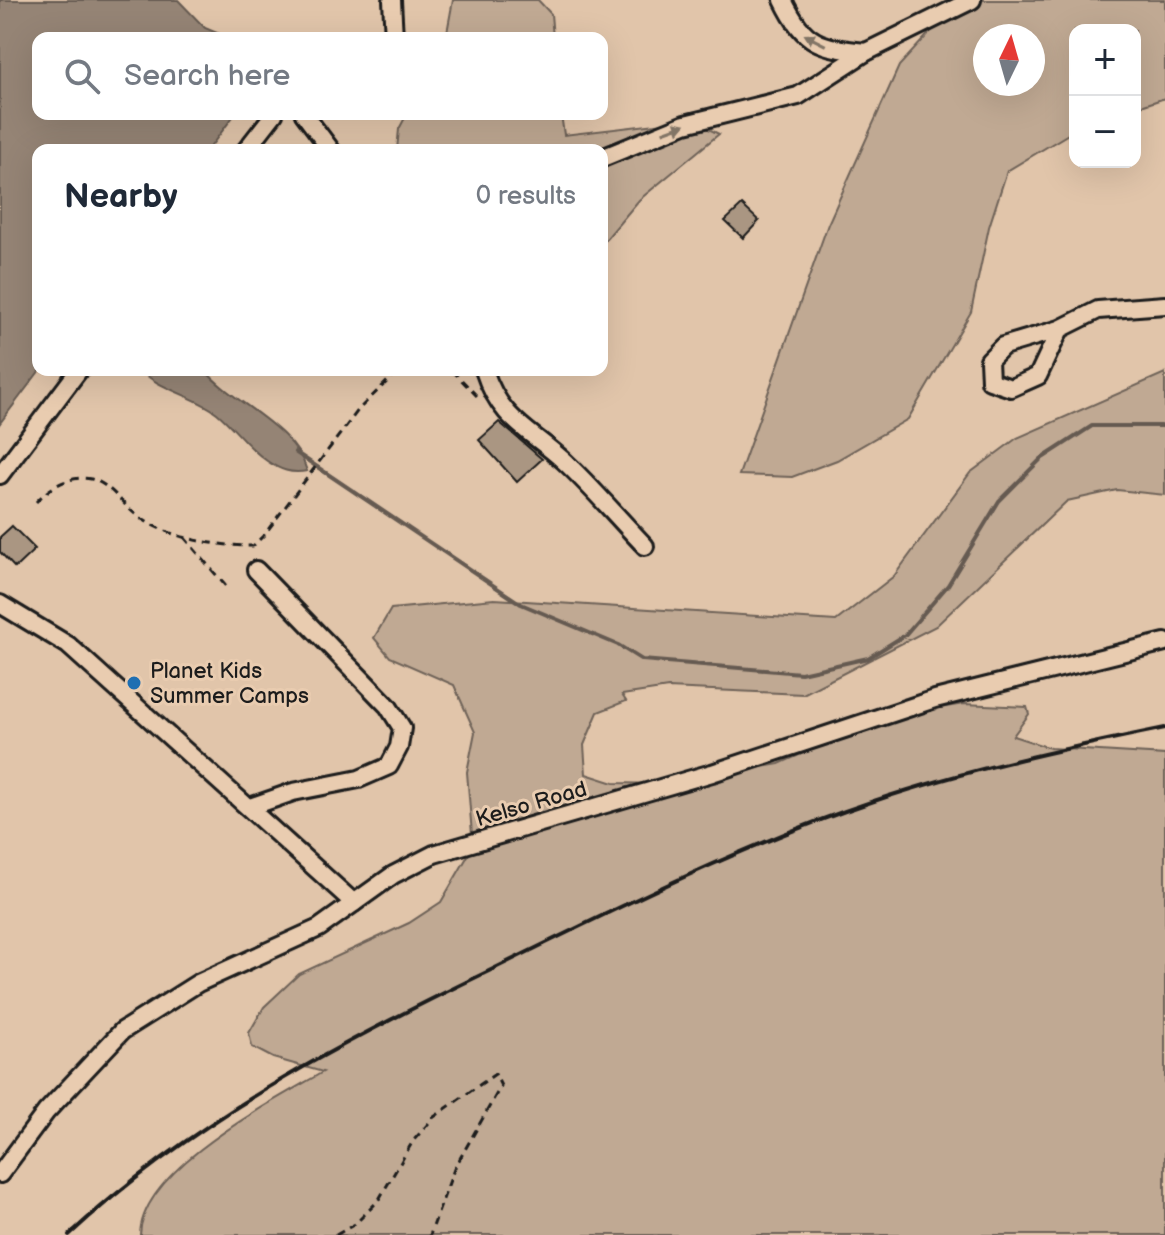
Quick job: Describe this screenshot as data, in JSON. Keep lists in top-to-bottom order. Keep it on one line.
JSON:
{"streets":{"street":["Kelso Road"]},"places":["Planet Kids Summer Camps"],"north":"top","page":{"map_buttons":["+","−"],"search":"Search here","heading":["Nearby","0 results"]}}
